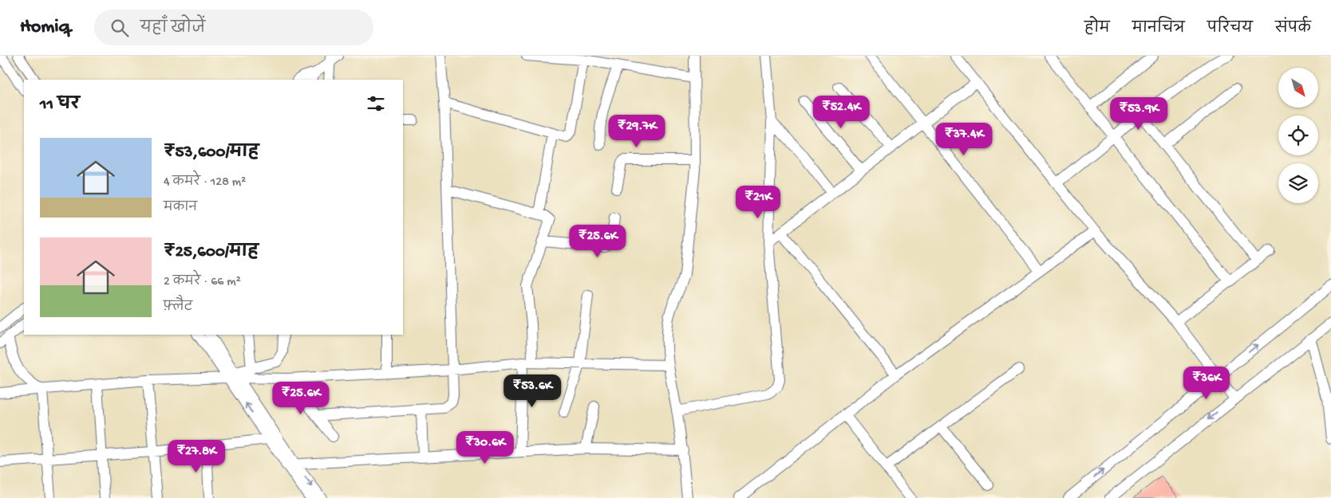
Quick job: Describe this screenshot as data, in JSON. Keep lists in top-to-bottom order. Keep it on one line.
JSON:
{"north":"bottom right","page":{"header":"Homiq","search":"यहाँ खोजें","nav":["होम","मानचित्र","परिचय","संपर्क"],"heading":"11 घर","price":["₹52.4K","₹53.9K","₹29.7K","₹37.4K","₹21K","₹25.6K","₹36K","₹53.6K","₹25.6K","₹30.6K","₹27.8K"],"list":[{"name":"₹53,600/माह","note":"4 कमरे · 128 m² · मकान"},{"name":"₹25,600/माह","note":"2 कमरे · 66 m² · फ़्लैट"}]}}
